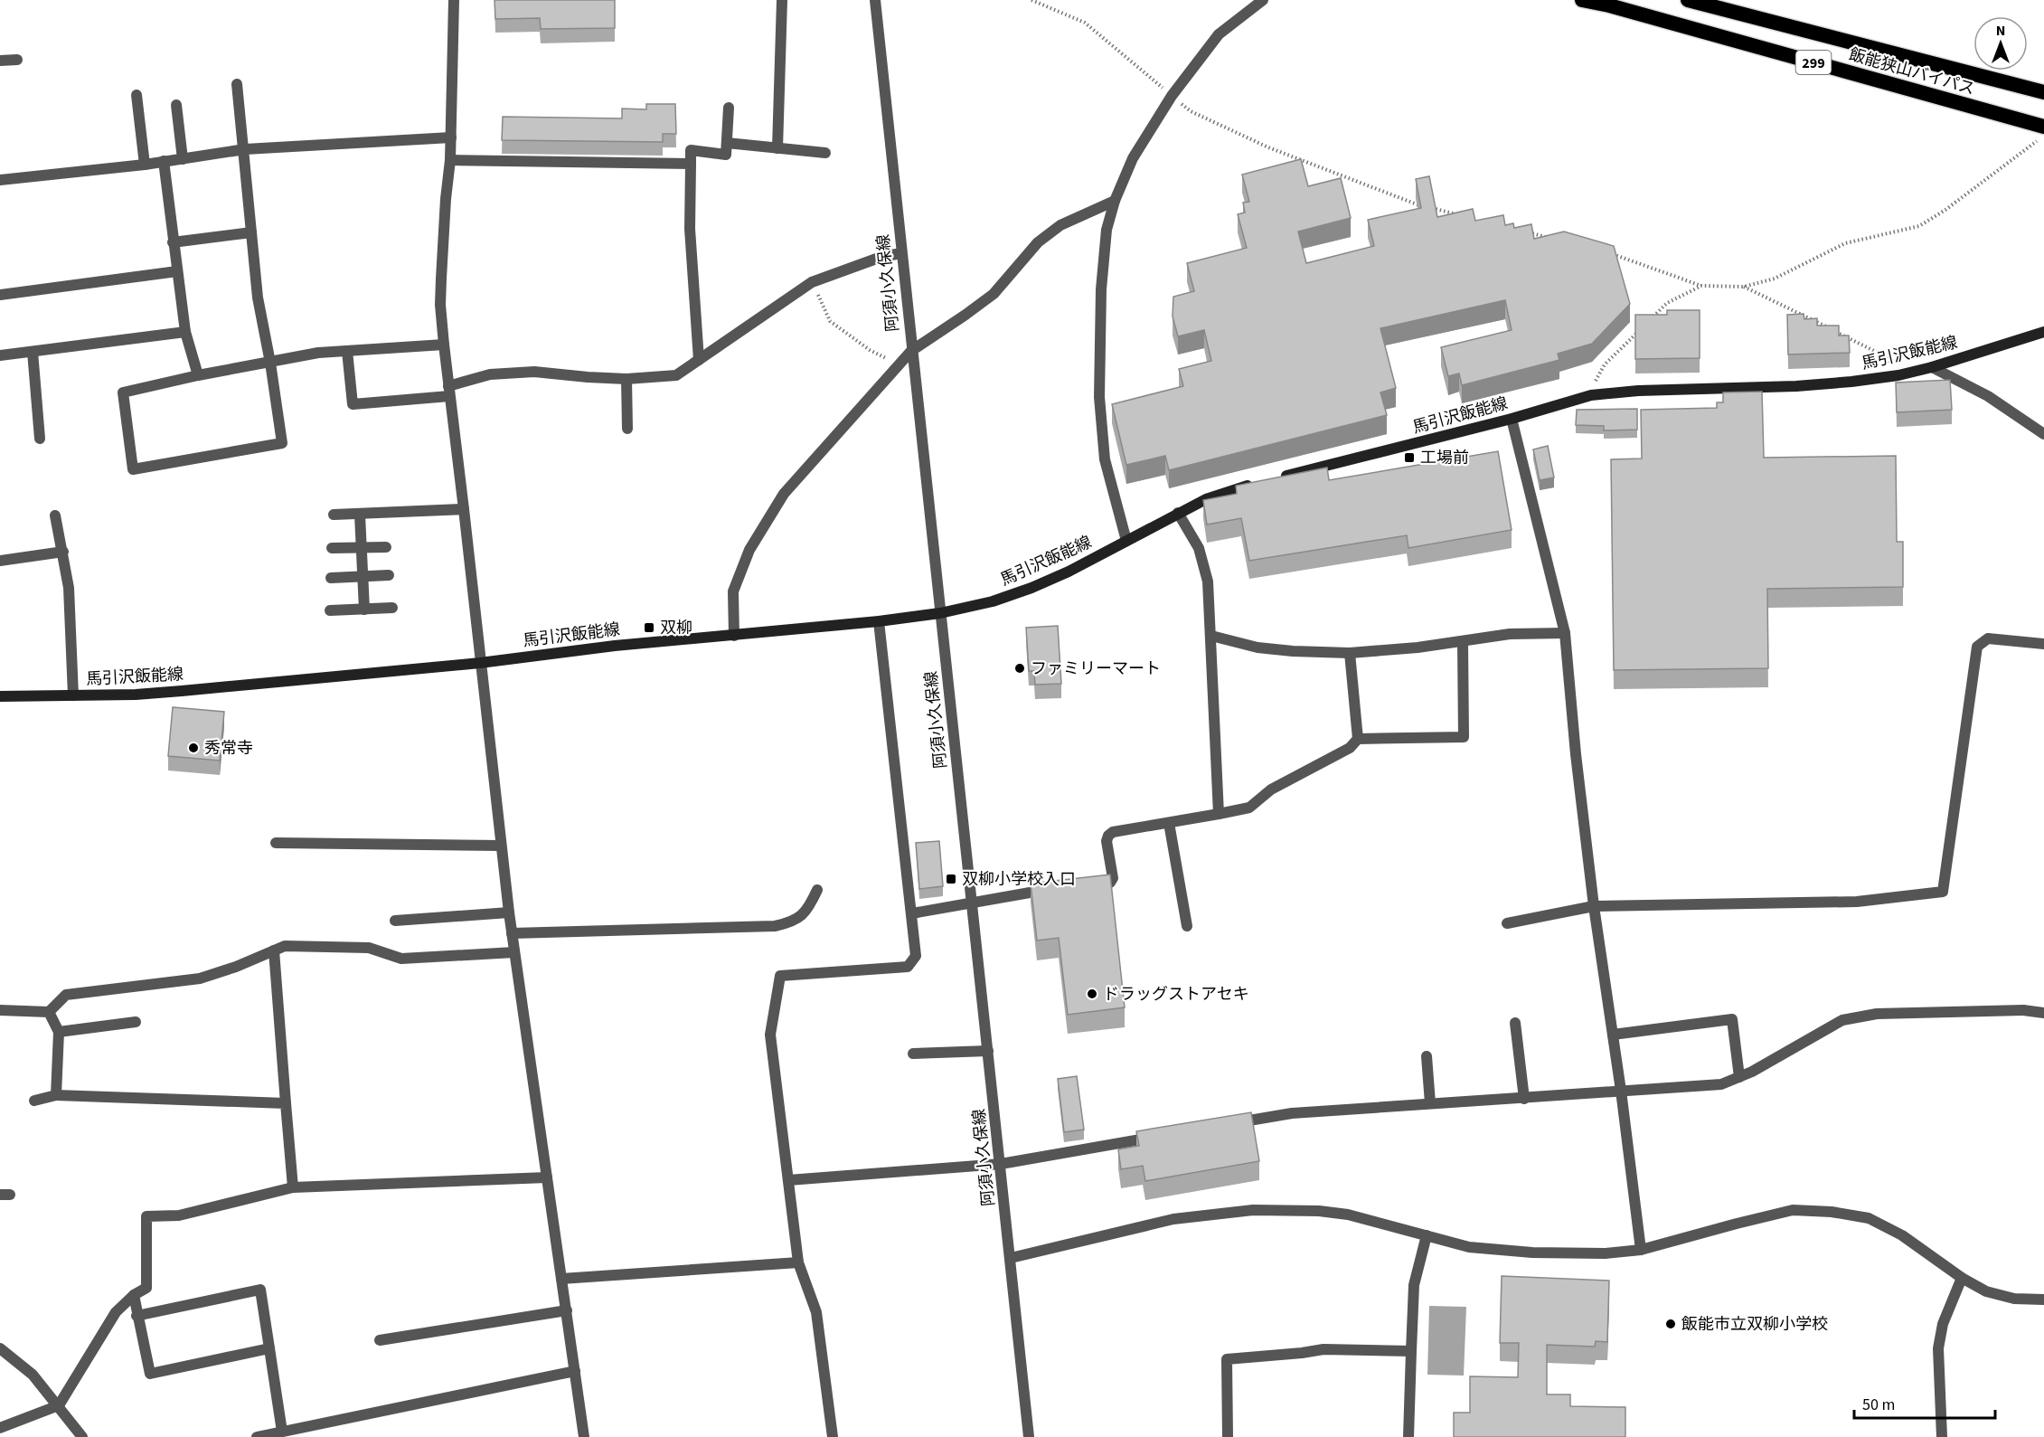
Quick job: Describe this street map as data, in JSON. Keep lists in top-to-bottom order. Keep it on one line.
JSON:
{"streets":{"highway":["299","飯能狭山バイパス"],"main road":["馬引沢飯能線"],"street":["阿須小久保線"]},"crossings":[["阿須小久保線","馬引沢飯能線"]],"places":{"transit":["工場前","双柳","双柳小学校入口"],"other":["ファミリーマート","秀常寺","ドラッグストアセキ","飯能市立双柳小学校"]},"scale_bar":"50 m","north":"top"}
